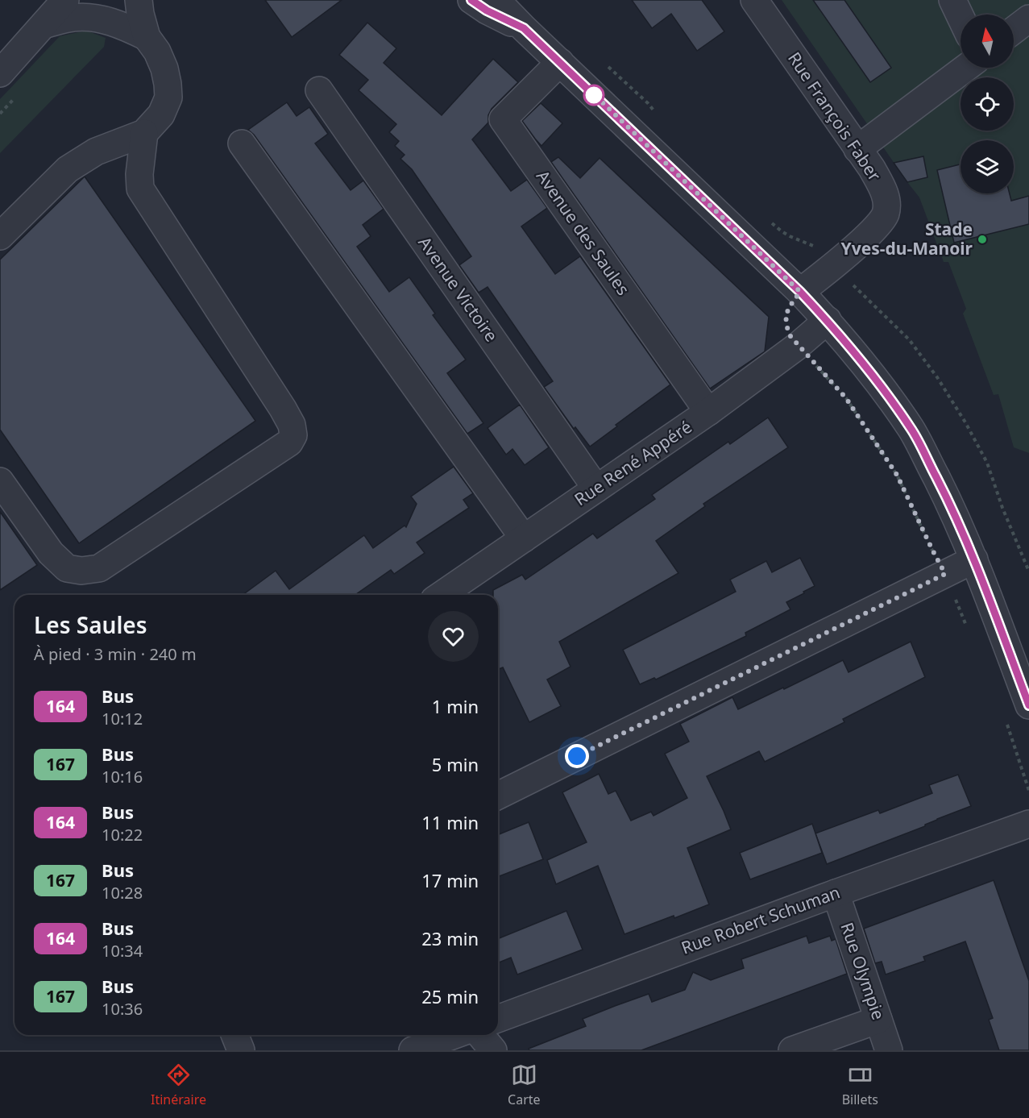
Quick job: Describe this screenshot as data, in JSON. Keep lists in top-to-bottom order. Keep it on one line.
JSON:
{"streets":{"street":["Rue François Faber","Avenue des Saules","Avenue Victoire","Rue René Appéré","Rue Robert Schuman","Rue Olympie"]},"crossings":[["Avenue des Saules","Rue René Appéré"],["Avenue Victoire","Rue René Appéré"],["Rue Robert Schuman","Rue Olympie"]],"places":["Stade Yves-du-Manoir"],"lines":["bus line 164"],"north":"top","page":{"heading":["Les Saules","À pied · 3 min · 240 m"],"list":[{"mark":"164","name":"Bus","note":"10:12","value":"1 min"},{"mark":"167","name":"Bus","note":"10:16","value":"5 min"},{"mark":"164","name":"Bus","note":"10:22","value":"11 min"},{"mark":"167","name":"Bus","note":"10:28","value":"17 min"},{"mark":"164","name":"Bus","note":"10:34","value":"23 min"},{"mark":"167","name":"Bus","note":"10:36","value":"25 min"}],"tabs":["Itinéraire","Carte","Billets"]}}
